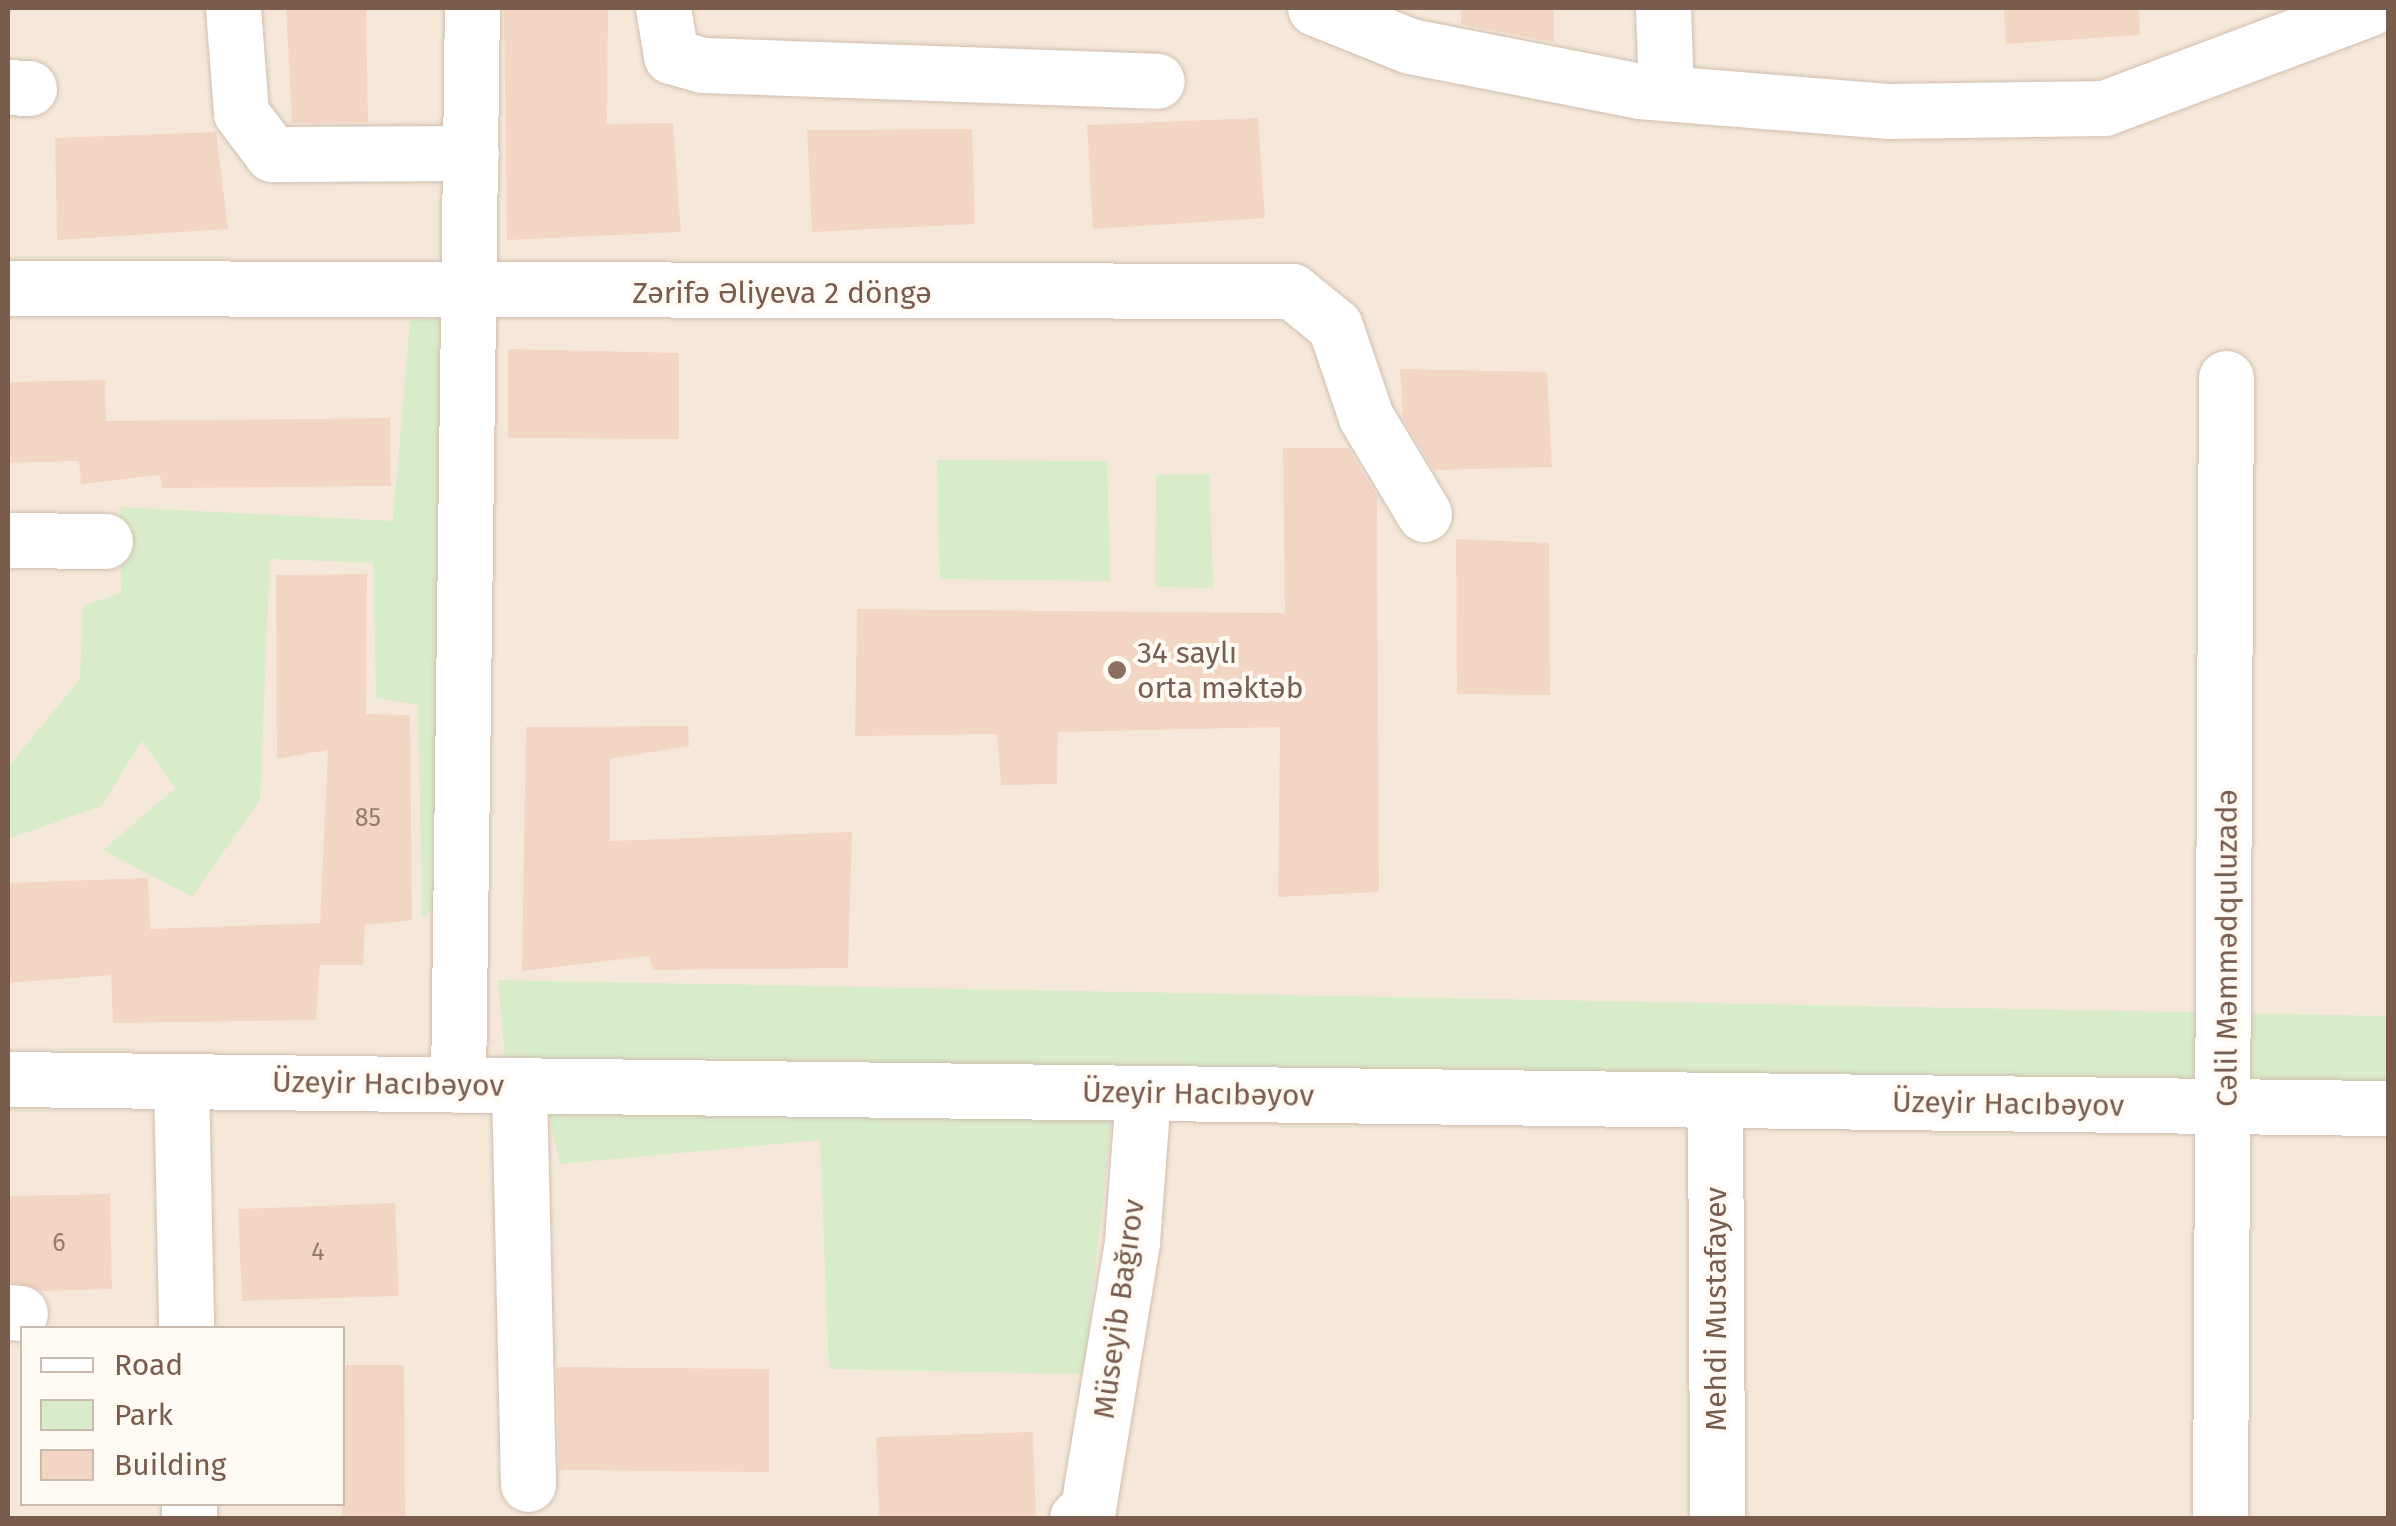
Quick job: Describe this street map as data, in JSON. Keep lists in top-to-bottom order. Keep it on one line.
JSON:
{"streets":{"street":["Zərifə Əliyeva 2 döngə","Cəlil Məmmədquluzadə","Üzeyir Hacıbəyov","Müseyib Bağırov","Mehdi Mustafayev"]},"crossings":[["Cəlil Məmmədquluzadə","Üzeyir Hacıbəyov"],["Üzeyir Hacıbəyov","Müseyib Bağırov"],["Üzeyir Hacıbəyov","Mehdi Mustafayev"]],"places":["34 saylı orta məktəb"],"house_numbers":["85","6","4"],"legend":["Road","Park","Building"]}
